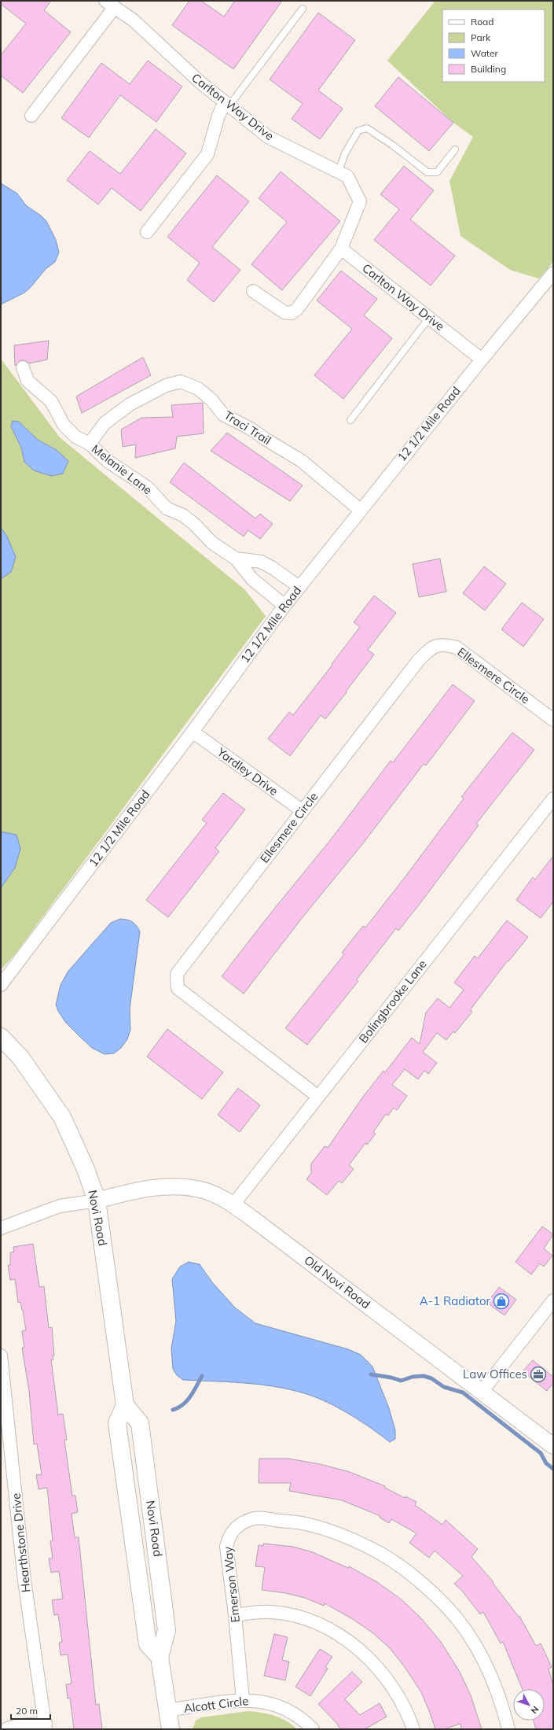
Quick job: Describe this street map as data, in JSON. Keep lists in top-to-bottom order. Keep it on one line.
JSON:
{"streets":{"main road":["Novi Road"],"street":["Carlton Way Drive","12 1/2 Mile Road","Traci Trail","Melanie Lane","Ellesmere Circle","Yardley Drive","Bolingbrooke Lane","Old Novi Road","Hearthstone Drive","Emerson Way","Alcott Circle"]},"crossings":[["Carlton Way Drive","12 1/2 Mile Road"],["12 1/2 Mile Road","Traci Trail"],["12 1/2 Mile Road","Melanie Lane"],["12 1/2 Mile Road","Yardley Drive"],["Traci Trail","Melanie Lane"],["Ellesmere Circle","Yardley Drive"],["Ellesmere Circle","Bolingbrooke Lane"],["Bolingbrooke Lane","Old Novi Road"],["Novi Road","Old Novi Road"],["Novi Road","Alcott Circle"],["Emerson Way","Alcott Circle"]],"places":{"shop":["A-1 Radiator"],"office":["Law Offices"]},"legend":["Road","Park","Water","Building"],"scale_bar":"20 m","north":"bottom right"}
